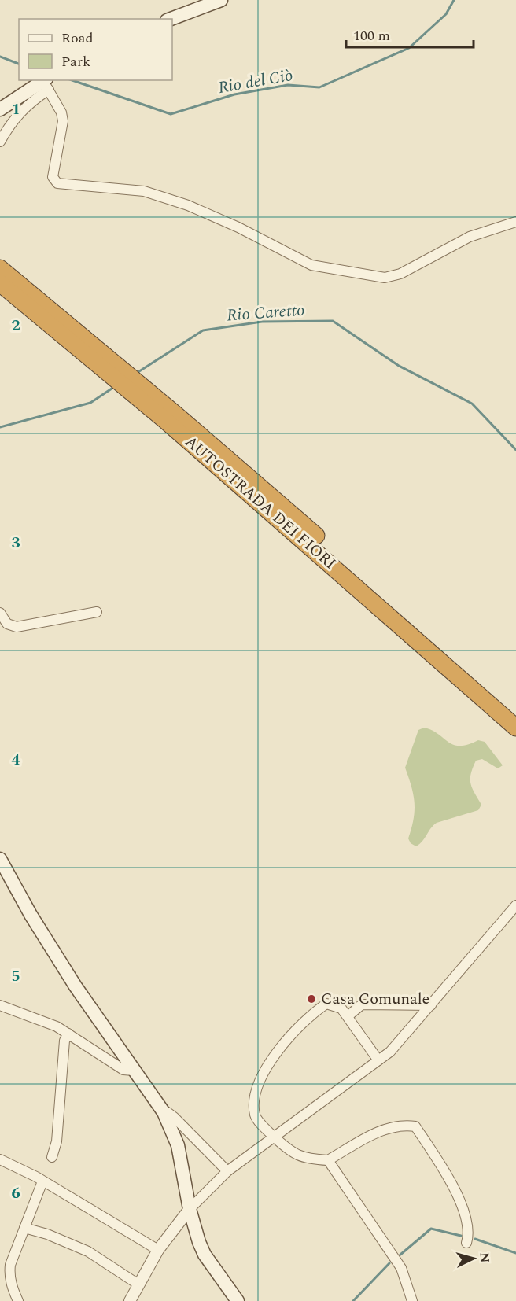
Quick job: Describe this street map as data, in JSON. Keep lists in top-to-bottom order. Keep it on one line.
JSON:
{"streets":{"highway":["AUTOSTRADA DEI FIORI"]},"water":["Rio del Ciò","Rio Caretto"],"places":["Casa Comunale"],"legend":["Road","Park"],"scale_bar":"100 m","north":"right","grid":{"rows":["1","2","3","4","5","6"]}}
